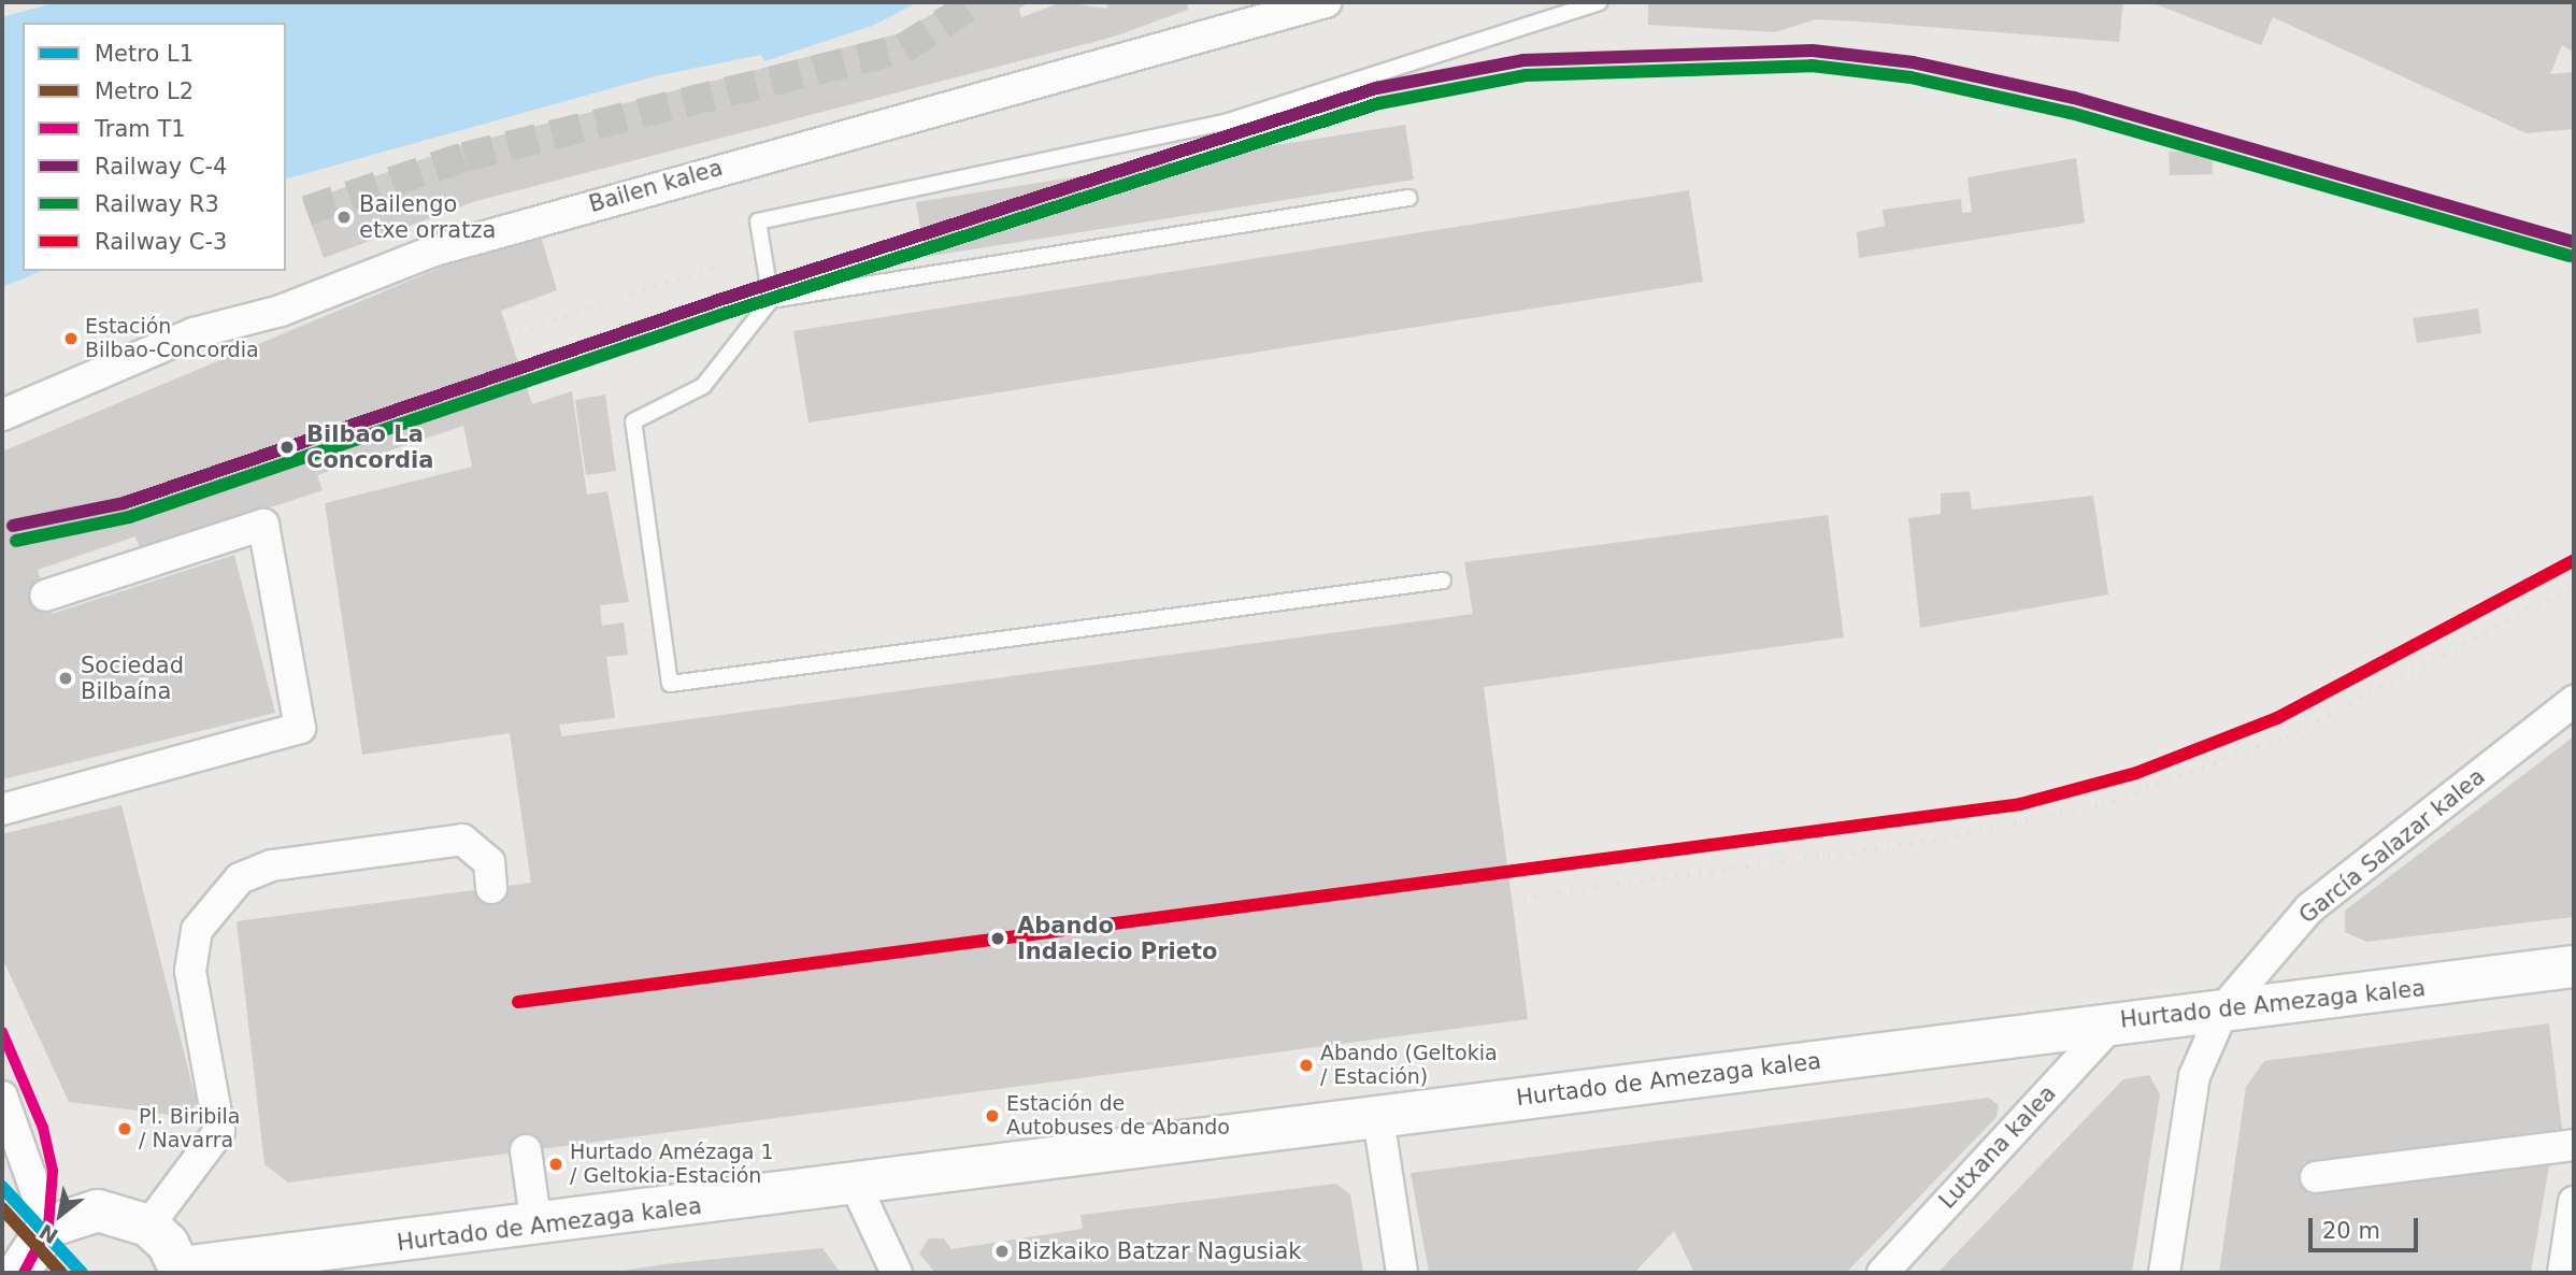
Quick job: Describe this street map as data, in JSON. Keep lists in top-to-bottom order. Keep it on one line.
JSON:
{"streets":{"street":["Bailen kalea","García Salazar kalea","Hurtado de Amezaga kalea","Lutxana kalea"]},"crossings":[["García Salazar kalea","Hurtado de Amezaga kalea"],["Hurtado de Amezaga kalea","Lutxana kalea"]],"places":["Bailengo etxe orratza","Estación Bilbao-Concordia","Bilbao La Concordia","Sociedad Bilbaína","Abando Indalecio Prieto","Abando (Geltokia / Estación)","Estación de Autobuses de Abando","Pl. Biribila / Navarra","Hurtado Amézaga 1 / Geltokia-Estación","Bizkaiko Batzar Nagusiak"],"lines":["rail line C-4","rail line R3","rail line C-3","tram line T1","metro line L1","metro line L2"],"legend":["Metro L1","Metro L2","Tram T1","Railway C-4","Railway R3","Railway C-3"],"scale_bar":"20 m","north":"bottom left"}
